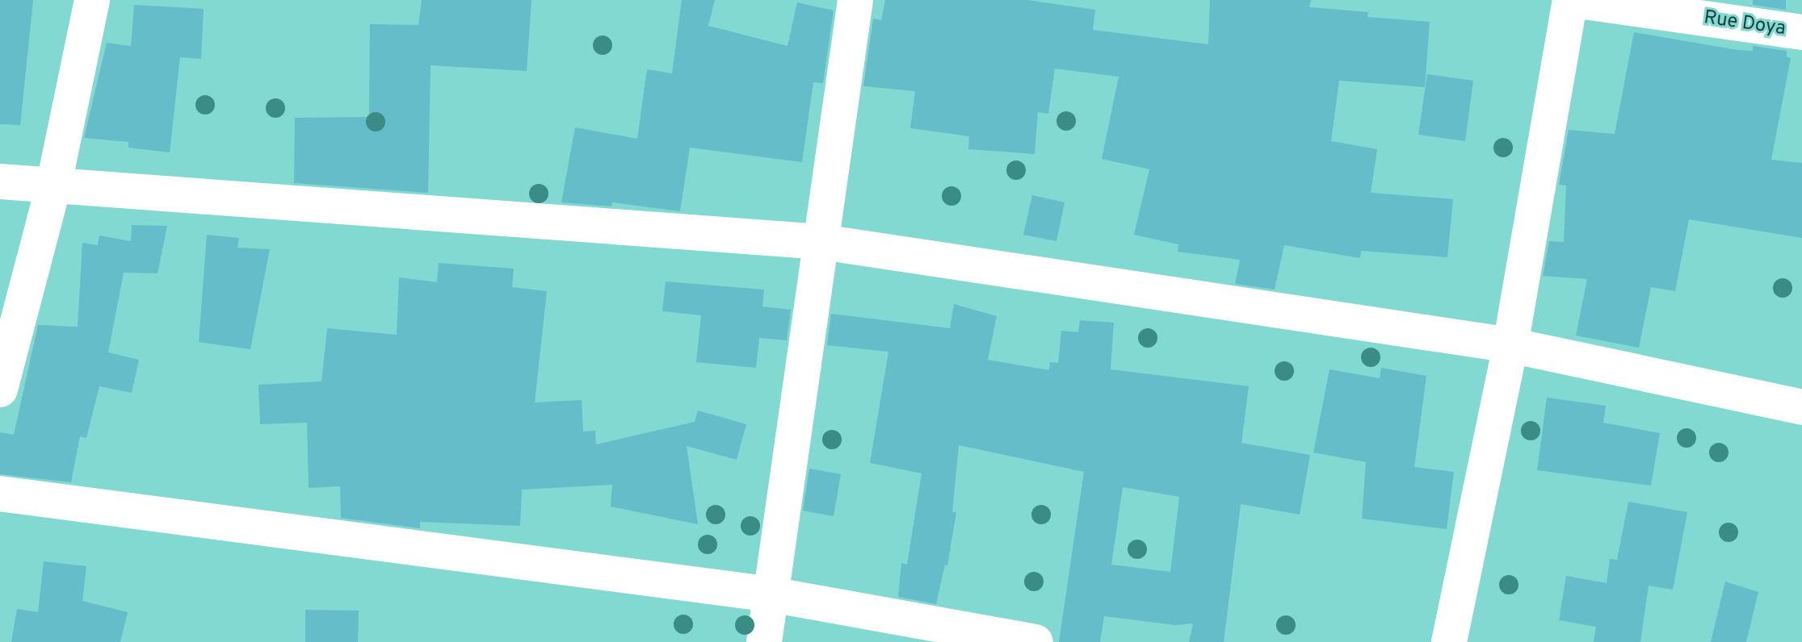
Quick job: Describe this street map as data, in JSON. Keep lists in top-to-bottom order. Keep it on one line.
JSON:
{"streets":{"street":["Rue Doya"]}}
